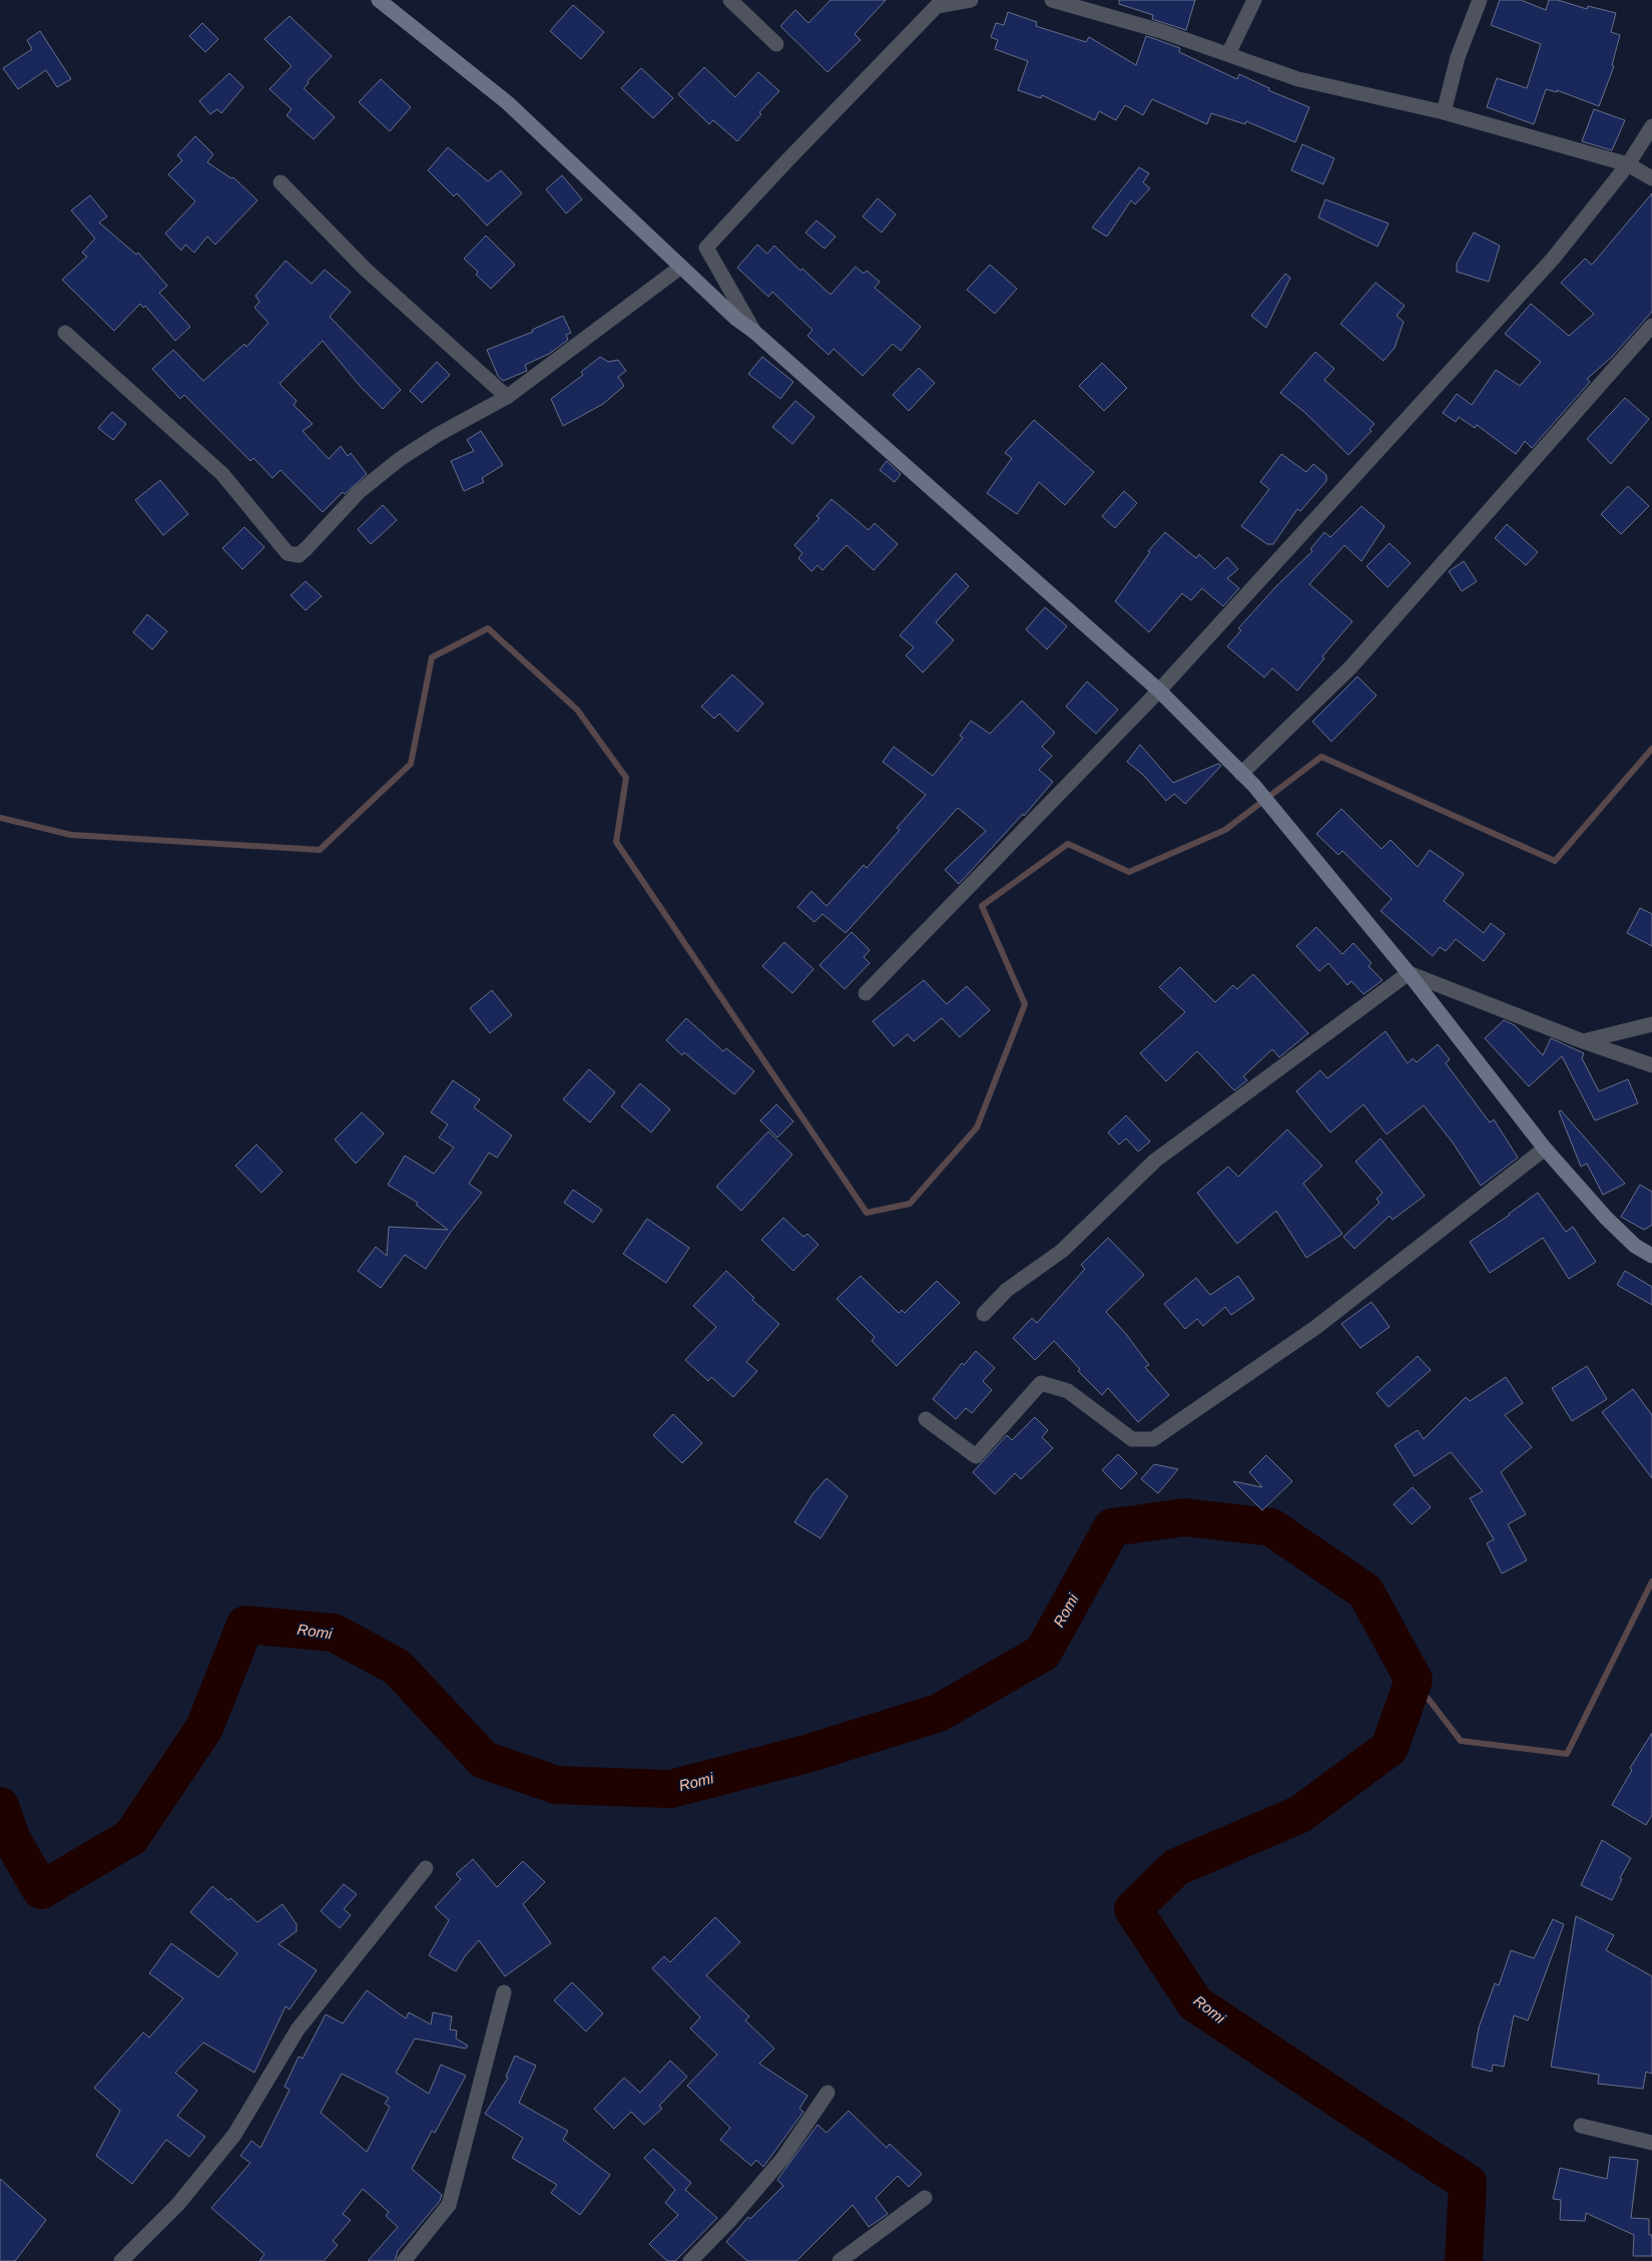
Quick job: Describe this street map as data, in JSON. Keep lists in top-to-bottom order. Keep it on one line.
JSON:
{"water":["Romi"]}
